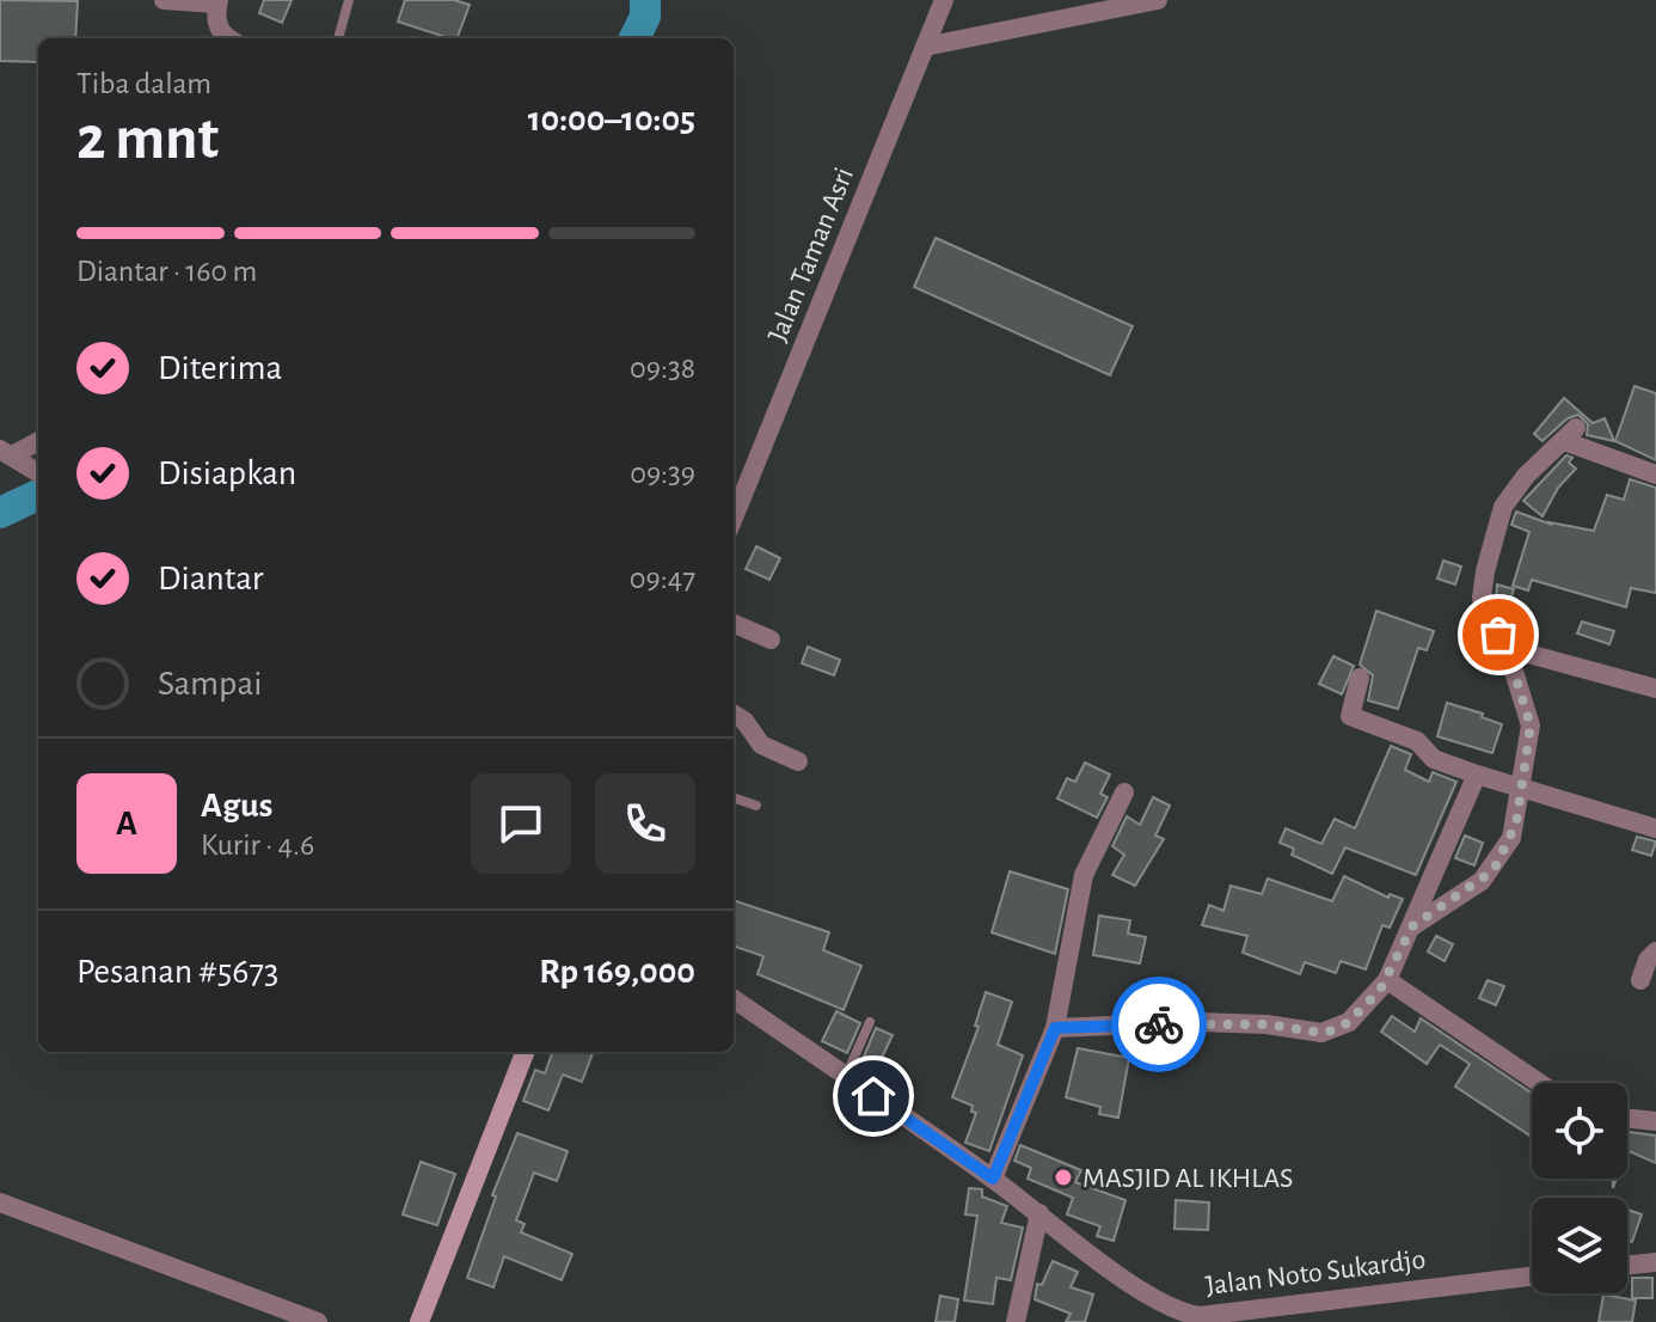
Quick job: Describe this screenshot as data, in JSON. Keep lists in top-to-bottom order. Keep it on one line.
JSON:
{"streets":{"street":["Jalan Taman Asri","Jalan Noto Sukardjo"]},"places":["MASJID AL IKHLAS"],"page":{"heading":["2 mnt","Tiba dalam","10:00–10:05"],"panel":["Agus","Kurir · 4.6","Pesanan #5673","Rp 169,000"],"bar":"Diantar · 160 m","list":[["Diterima","09:38"],["Disiapkan","09:39"],["Diantar","09:47"],"Sampai"],"round":"A"}}
